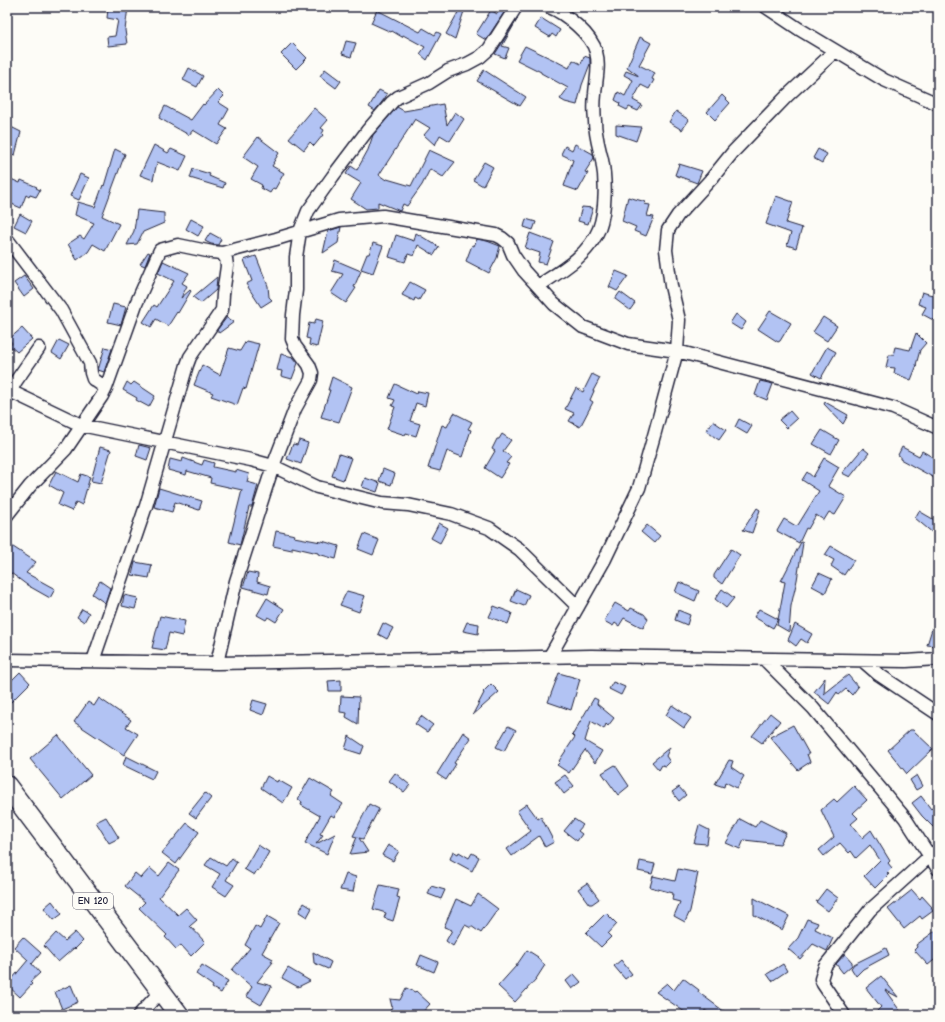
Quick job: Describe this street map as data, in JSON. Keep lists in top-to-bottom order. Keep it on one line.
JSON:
{"streets":{"main road":["EN 120"]}}
